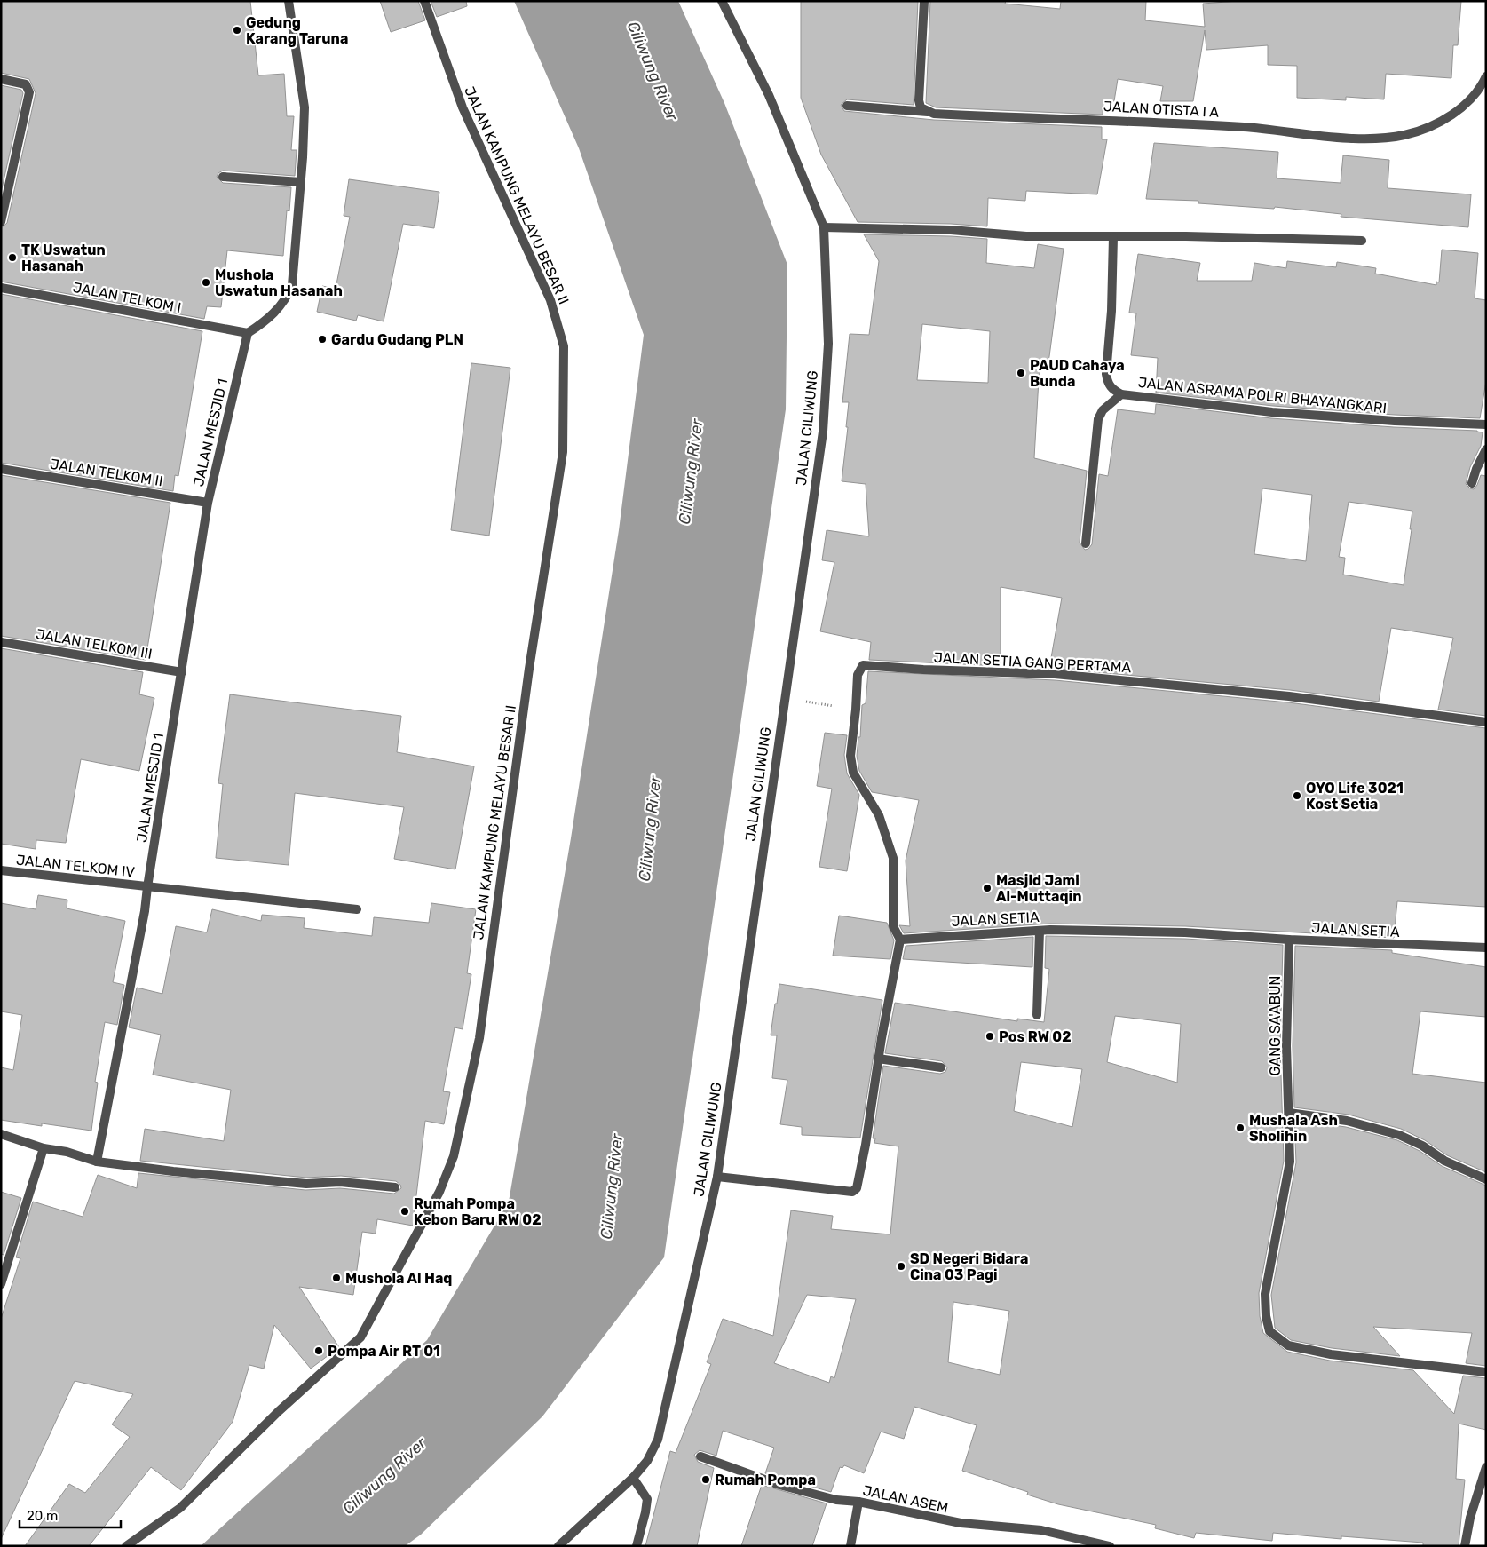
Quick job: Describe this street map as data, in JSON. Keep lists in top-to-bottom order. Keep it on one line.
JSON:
{"streets":{"street":["JALAN OTISTA I A","JALAN KAMPUNG MELAYU BESAR II","JALAN TELKOM I","JALAN ASRAMA POLRI BHAYANGKARI","JALAN CILIWUNG","JALAN MESJID 1","JALAN TELKOM II","JALAN TELKOM III","JALAN SETIA GANG PERTAMA","JALAN TELKOM IV","JALAN SETIA","GANG SA'ABUN","JALAN ASEM"]},"crossings":[["JALAN TELKOM I","JALAN MESJID 1"],["JALAN MESJID 1","JALAN TELKOM II"],["JALAN MESJID 1","JALAN TELKOM III"],["JALAN MESJID 1","JALAN TELKOM IV"],["JALAN SETIA GANG PERTAMA","JALAN SETIA"],["JALAN SETIA","GANG SA'ABUN"]],"water":["Ciliwung River"],"places":["Gedung Karang Taruna","TK Uswatun Hasanah","Mushola Uswatun Hasanah","Gardu Gudang PLN","PAUD Cahaya Bunda","OYO Life 3021 Kost Setia","Masjid Jami Al-Muttaqin","Pos RW 02","Mushala Ash Sholihin","Rumah Pompa Kebon Baru RW 02","SD Negeri Bidara Cina 03 Pagi","Mushola Al Haq","Pompa Air RT 01","Rumah Pompa"],"scale_bar":"20 m"}
